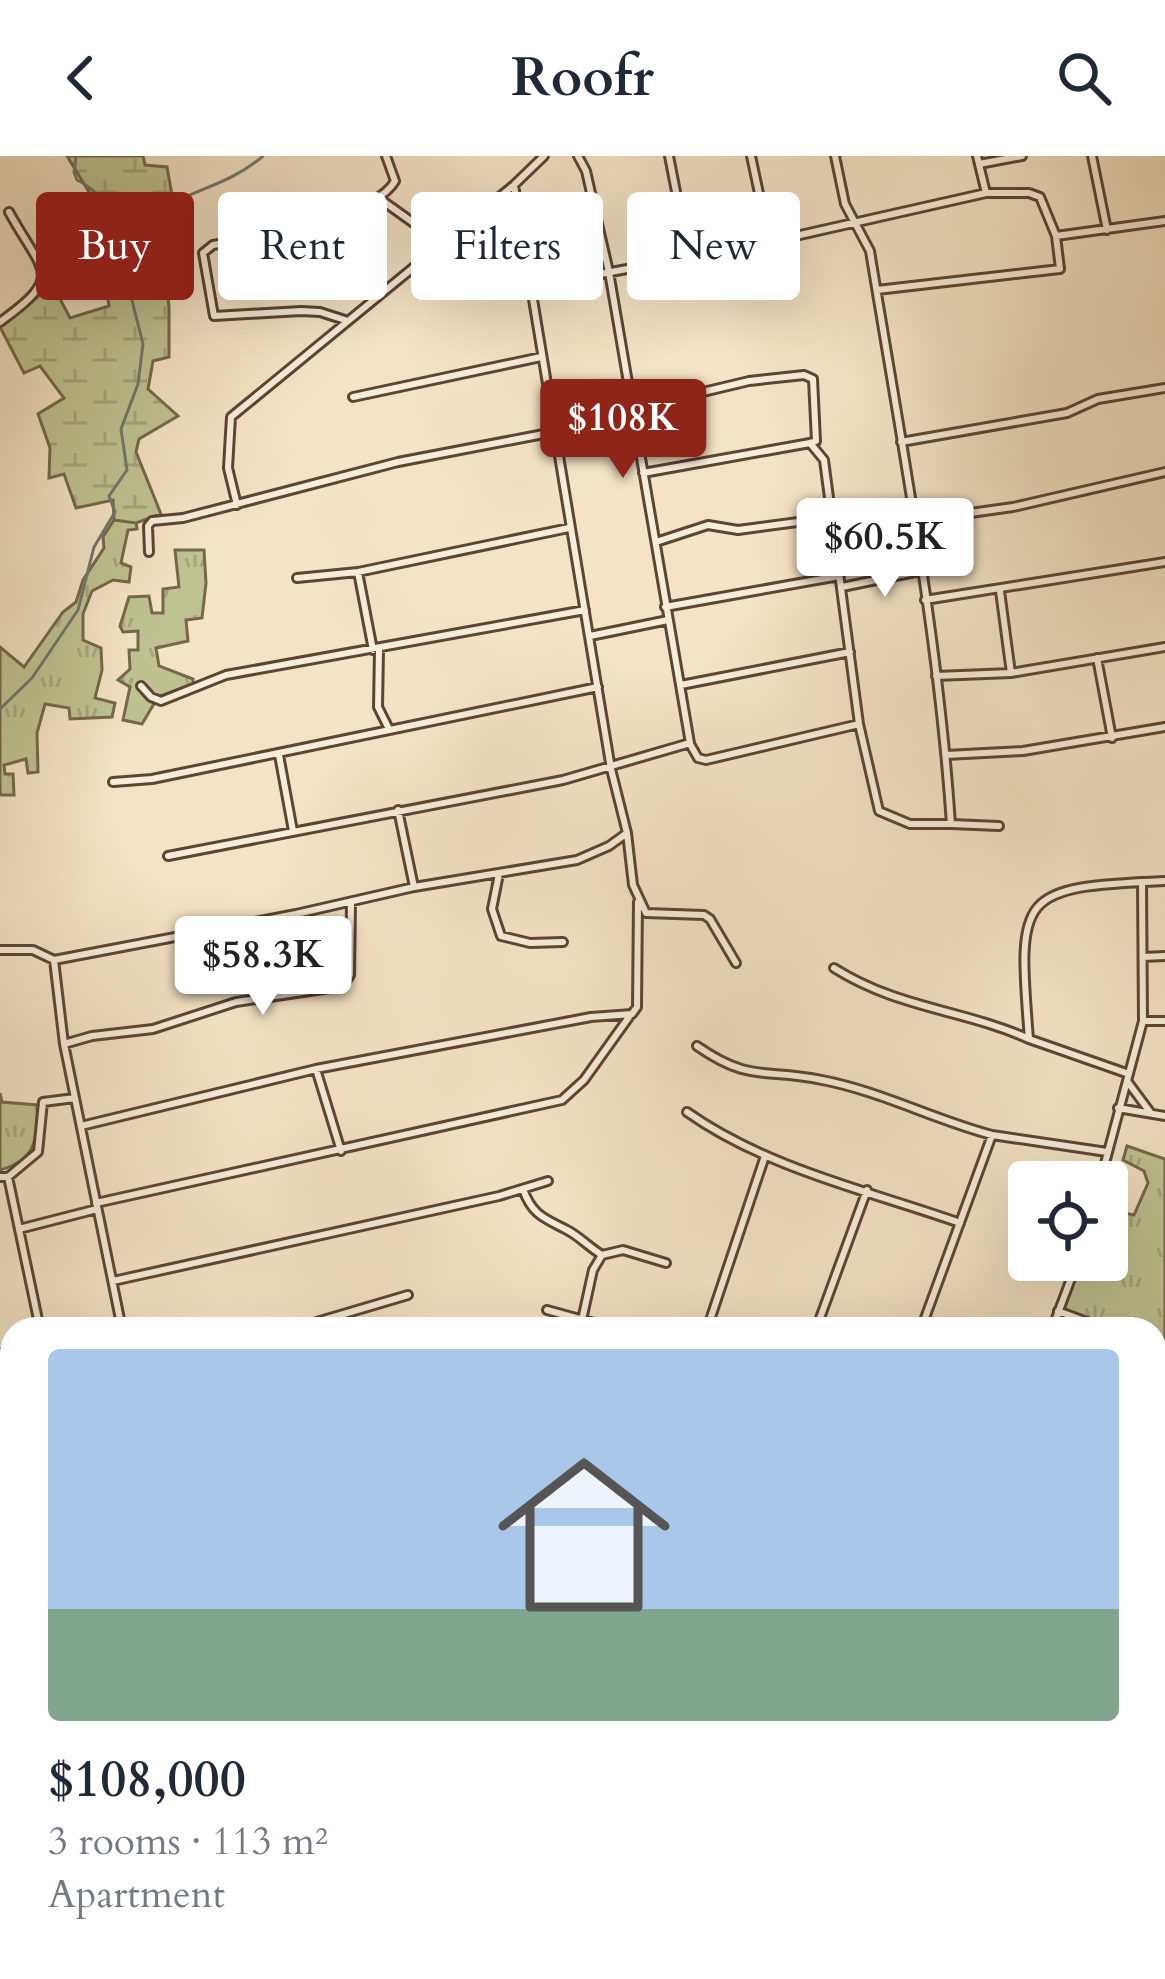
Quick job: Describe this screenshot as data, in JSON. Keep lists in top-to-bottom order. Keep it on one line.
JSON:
{"page":{"header":"Roofr","chip":["Buy","Rent","Filters","New"],"price":["$108K","$60.5K","$58.3K"],"list":[{"name":"$108,000","note":"3 rooms · 113 m² · Apartment"}]}}
